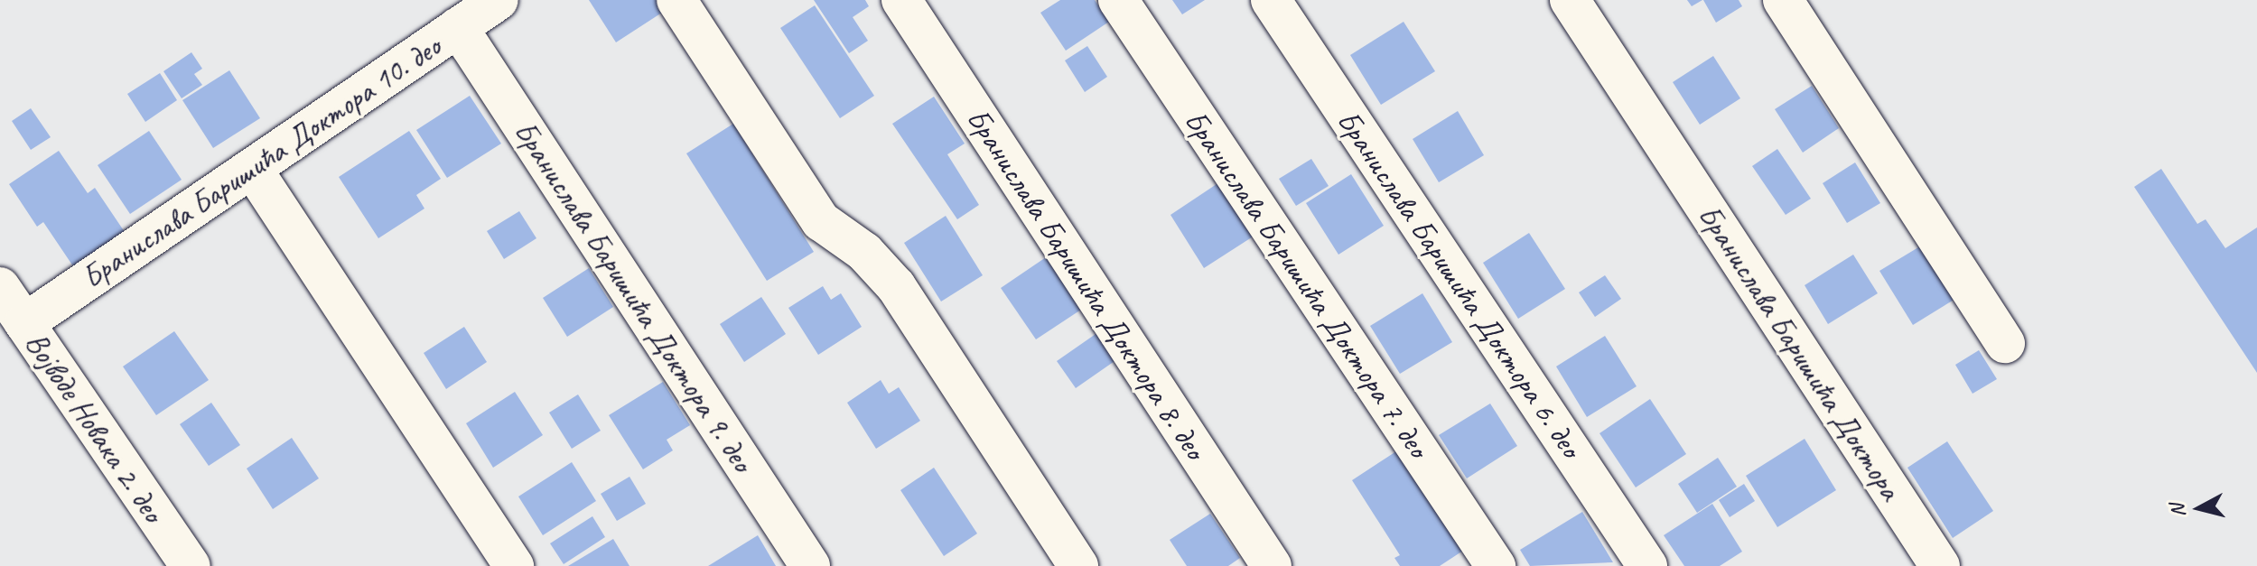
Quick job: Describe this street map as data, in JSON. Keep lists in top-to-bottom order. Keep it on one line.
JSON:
{"streets":{"street":["Бранислава Баришића Доктора 10. део","Бранислава Баришића Доктора 8. део","Бранислава Баришића Доктора 7. део","Бранислава Баришића Доктора 6. део","Бранислава Баришића Доктора 9. део","Бранислава Баришића Доктора","Војводе Новака 2. део"]},"crossings":[["Бранислава Баришића Доктора 10. део","Бранислава Баришића Доктора 9. део"],["Бранислава Баришића Доктора 10. део","Војводе Новака 2. део"]],"north":"left"}
